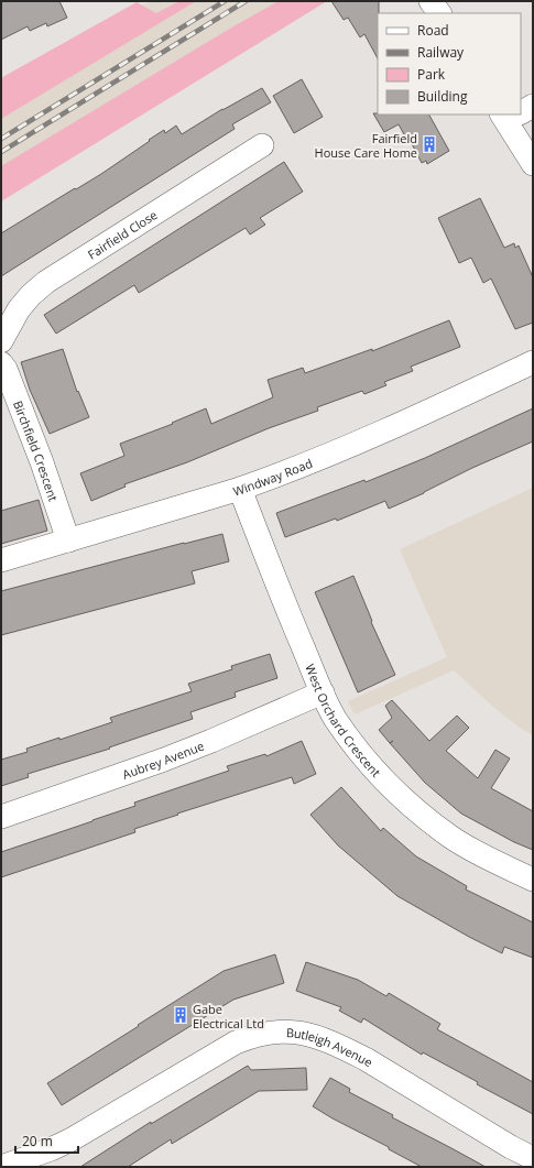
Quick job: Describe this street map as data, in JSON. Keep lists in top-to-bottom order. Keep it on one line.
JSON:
{"streets":{"street":["Fairfield Close","Birchfield Crescent","Windway Road","West Orchard Crescent","Aubrey Avenue","Butleigh Avenue"]},"crossings":[["Birchfield Crescent","Windway Road"],["Windway Road","West Orchard Crescent"],["West Orchard Crescent","Aubrey Avenue"]],"places":{"building":["Fairfield House Care Home","Gabe Electrical Ltd"]},"legend":["Road","Railway","Park","Building"],"scale_bar":"20 m"}
